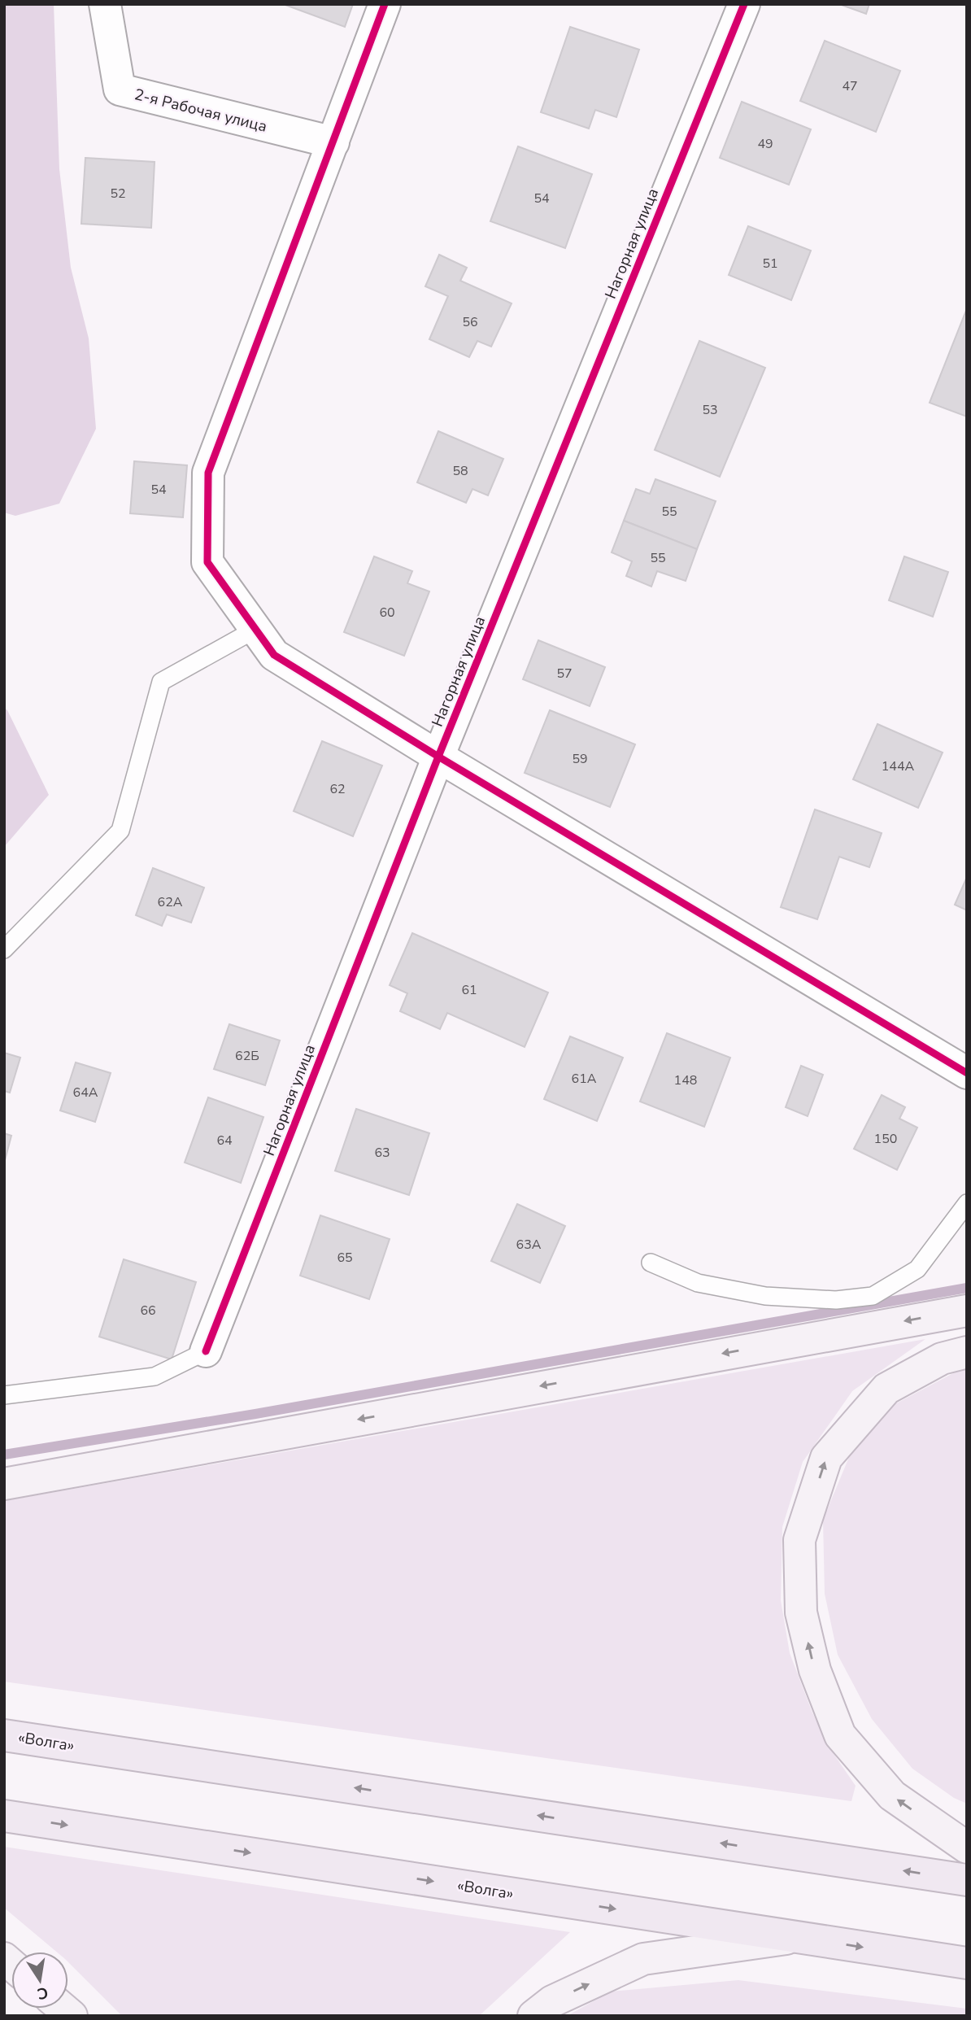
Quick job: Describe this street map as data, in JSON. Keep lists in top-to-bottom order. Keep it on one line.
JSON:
{"streets":{"highway":["«Волга»"],"street":["2-я Рабочая улица","Нагорная улица"]},"house_numbers":["47","49","52","54","51","56","53","58","54","55","55","60","57","59","144А","62","62А","61","62Б","61А","148","64А","150","64","63","63А","65","66"],"north":"bottom"}
